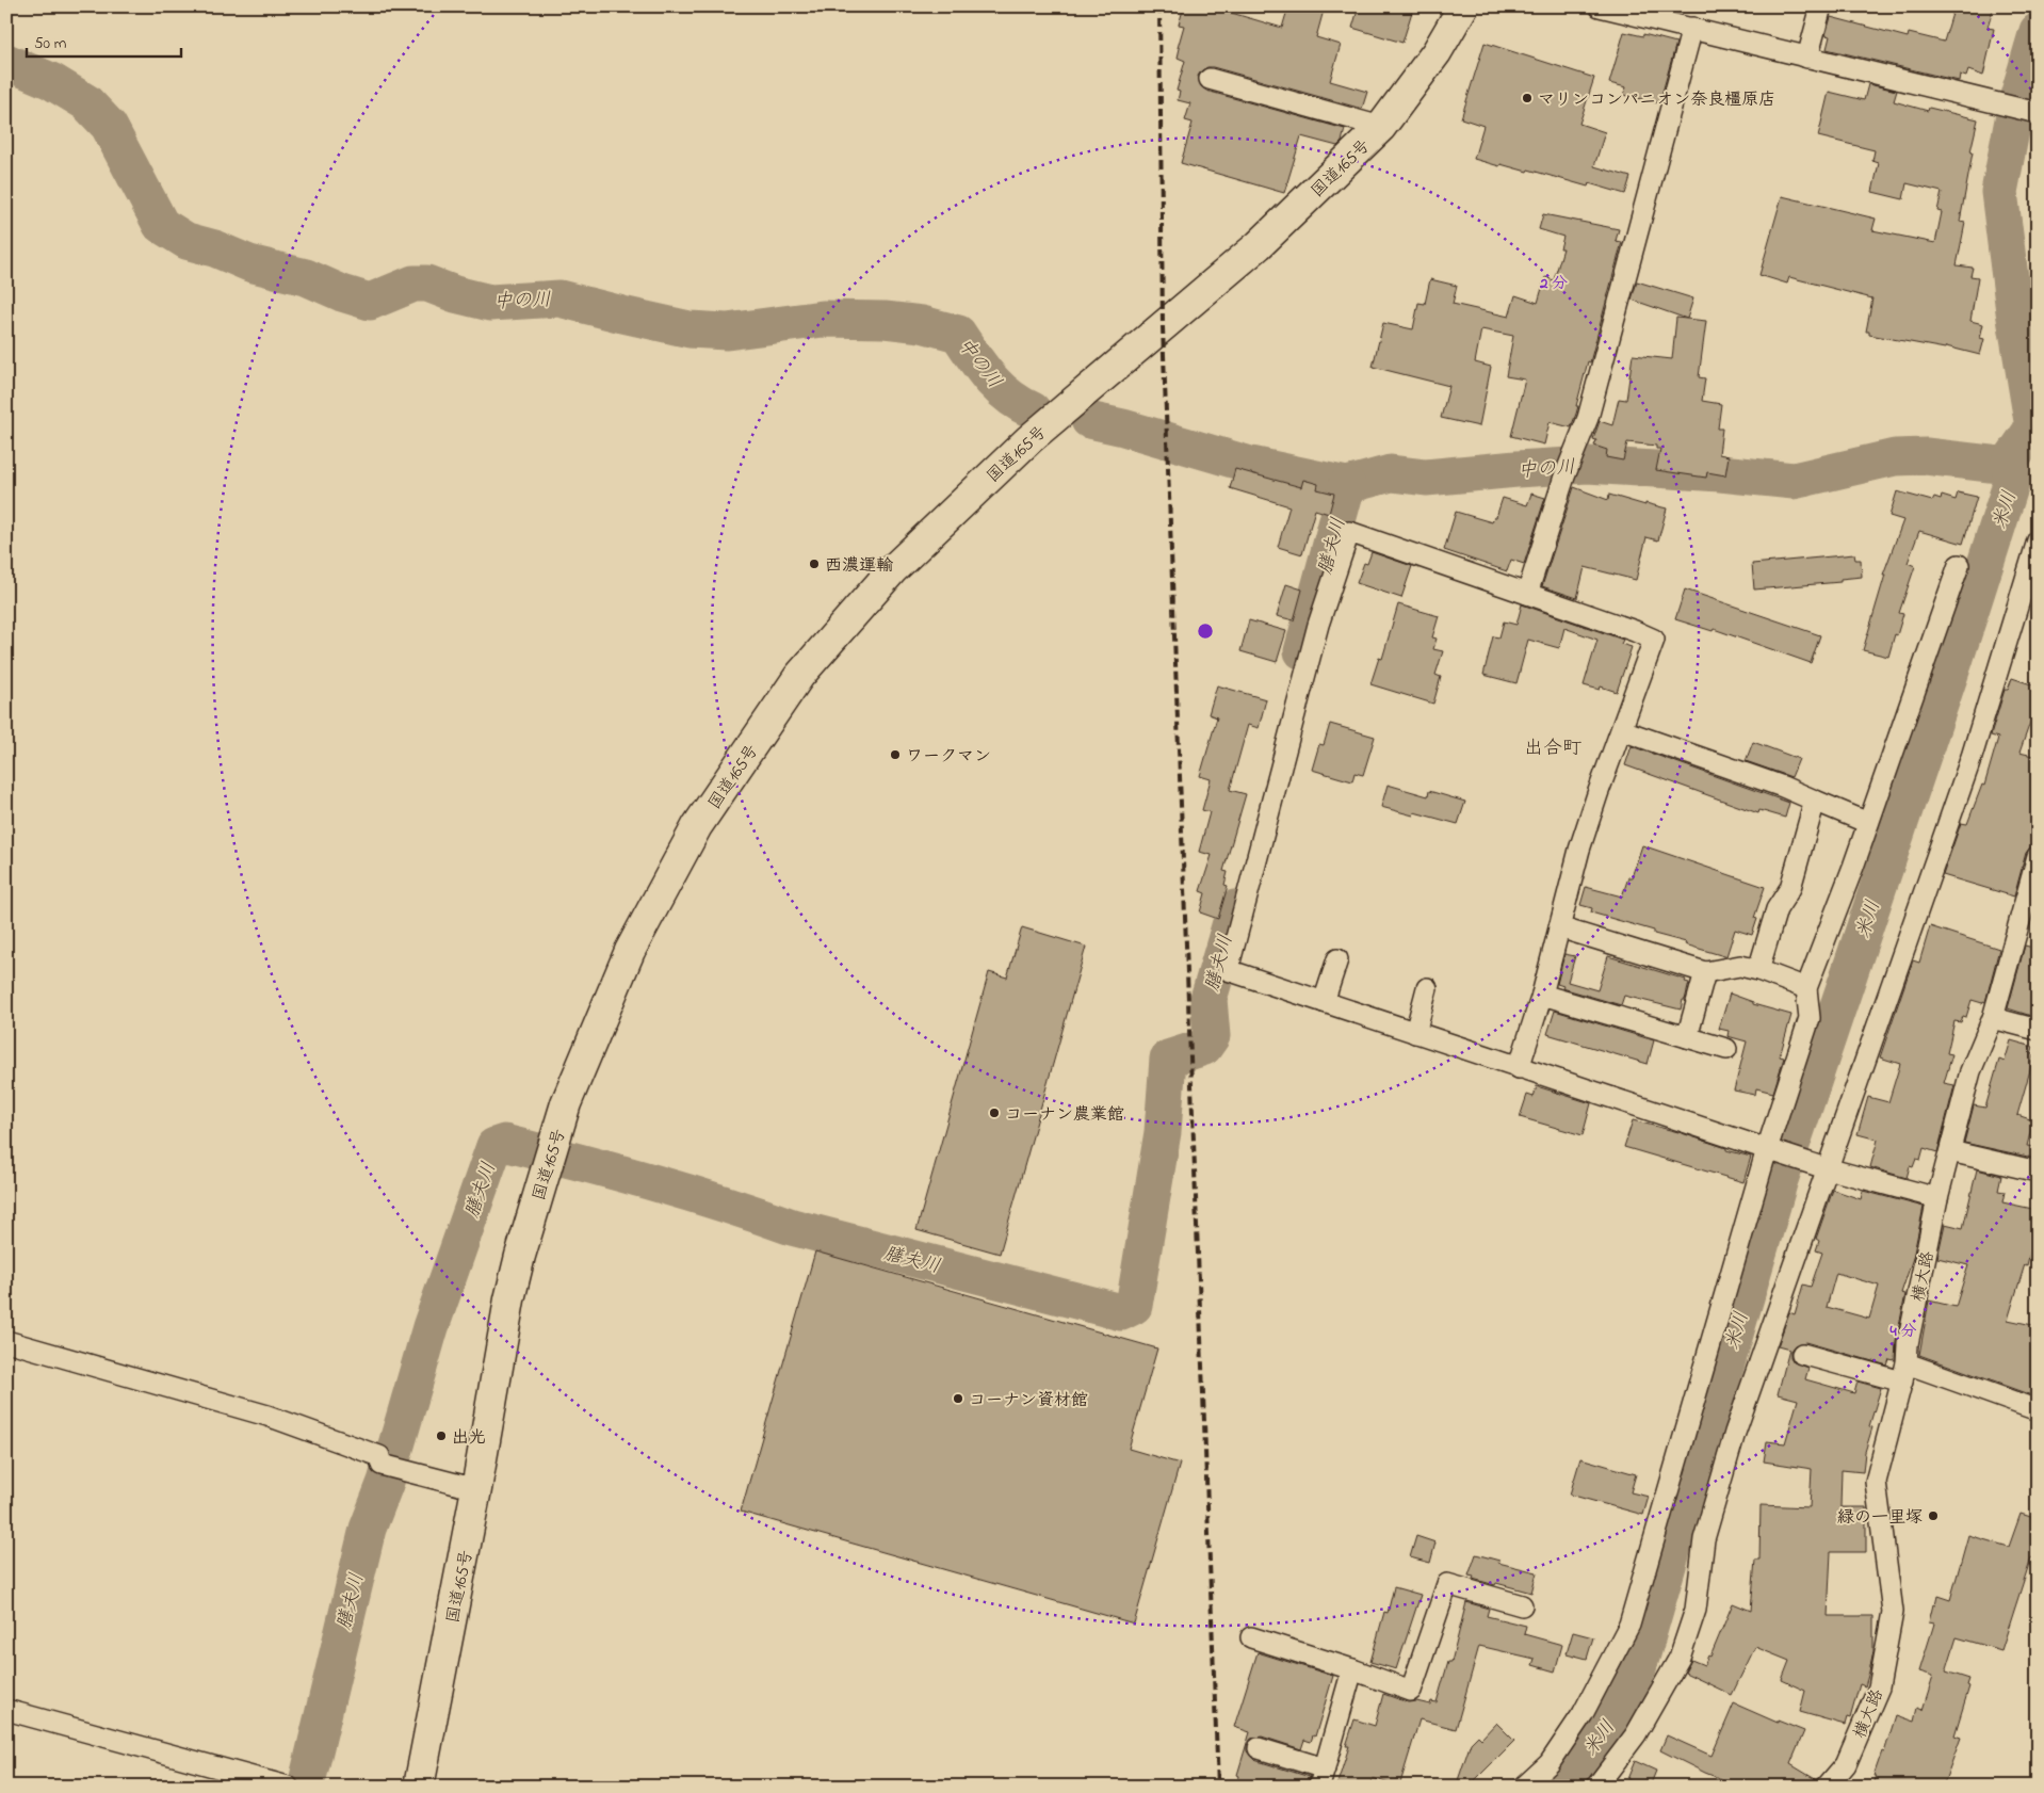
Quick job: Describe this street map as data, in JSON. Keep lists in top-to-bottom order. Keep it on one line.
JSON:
{"streets":{"highway":["国道165号"],"street":["横大路"]},"districts":["出合町"],"water":["中の川","米川","膳夫川"],"places":["マリンコンパニオン奈良橿原店","西濃運輸","ワークマン","コーナン農業館","コーナン資材館","出光","緑の一里塚"],"scale_bar":"50 m","rings":["2 分","4 分"]}
